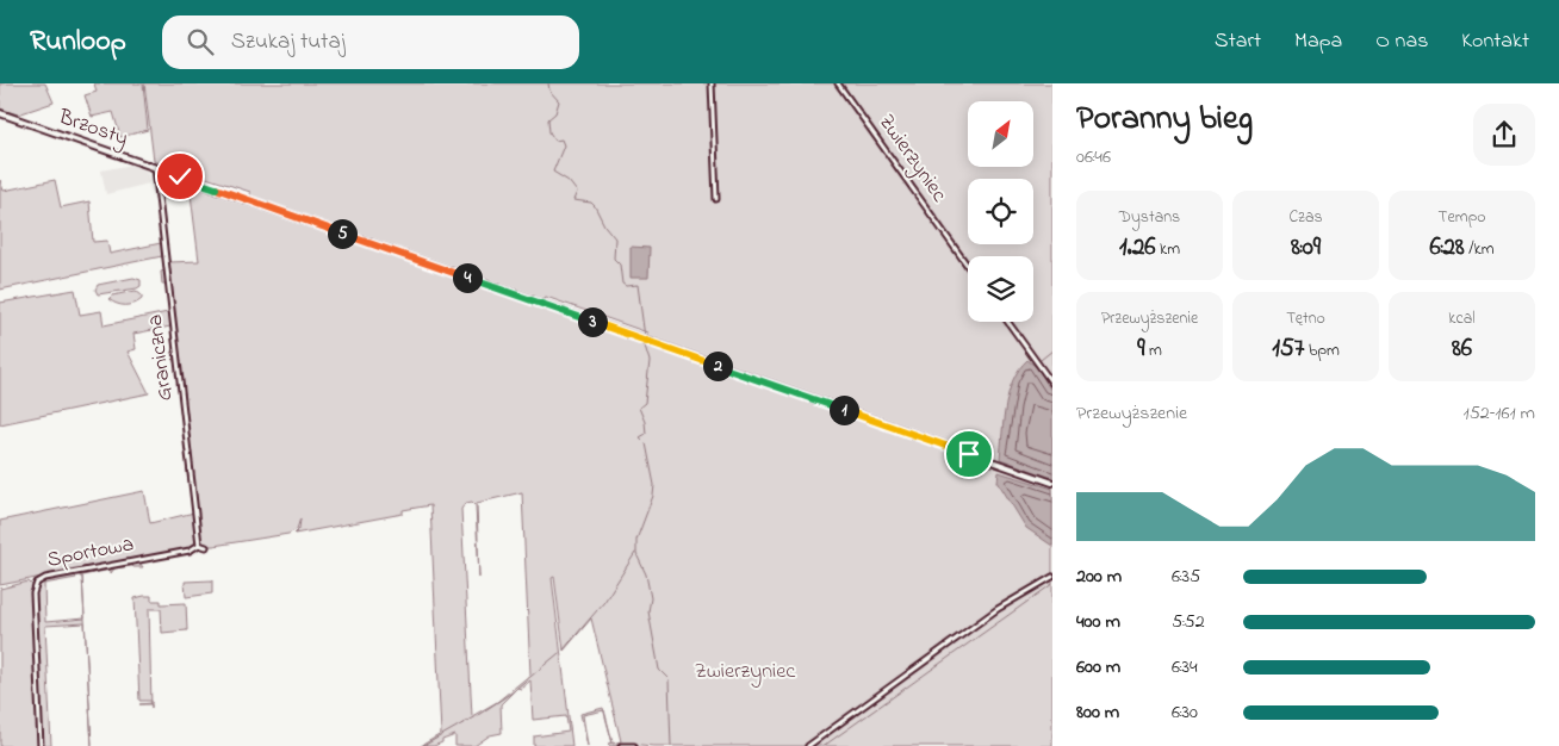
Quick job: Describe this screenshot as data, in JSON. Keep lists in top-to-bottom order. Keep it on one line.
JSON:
{"streets":{"street":["Brzosty","Zwierzyniec","Graniczna","Sportowa"]},"crossings":[["Brzosty","Graniczna"],["Graniczna","Sportowa"]],"parks":["Zwierzyniec"],"north":"top right","page":{"header":"Runloop","search":"Szukaj tutaj","nav":["Start","Mapa","O nas","Kontakt"],"heading":["Poranny bieg","06:46"],"stats":[["Dystans","1.26 km"],["Czas","8:09"],["Tempo","6:28 /km"],["Przewyższenie","9 m"],["Tętno","157 bpm"],["kcal","86"]],"pins":["5","4","3","2","1"],"chart":["Przewyższenie","152–161 m"],"list":[{"name":"200 m","note":"6:35"},{"name":"400 m","note":"5:52"},{"name":"600 m","note":"6:34"},{"name":"800 m","note":"6:30"}]}}
